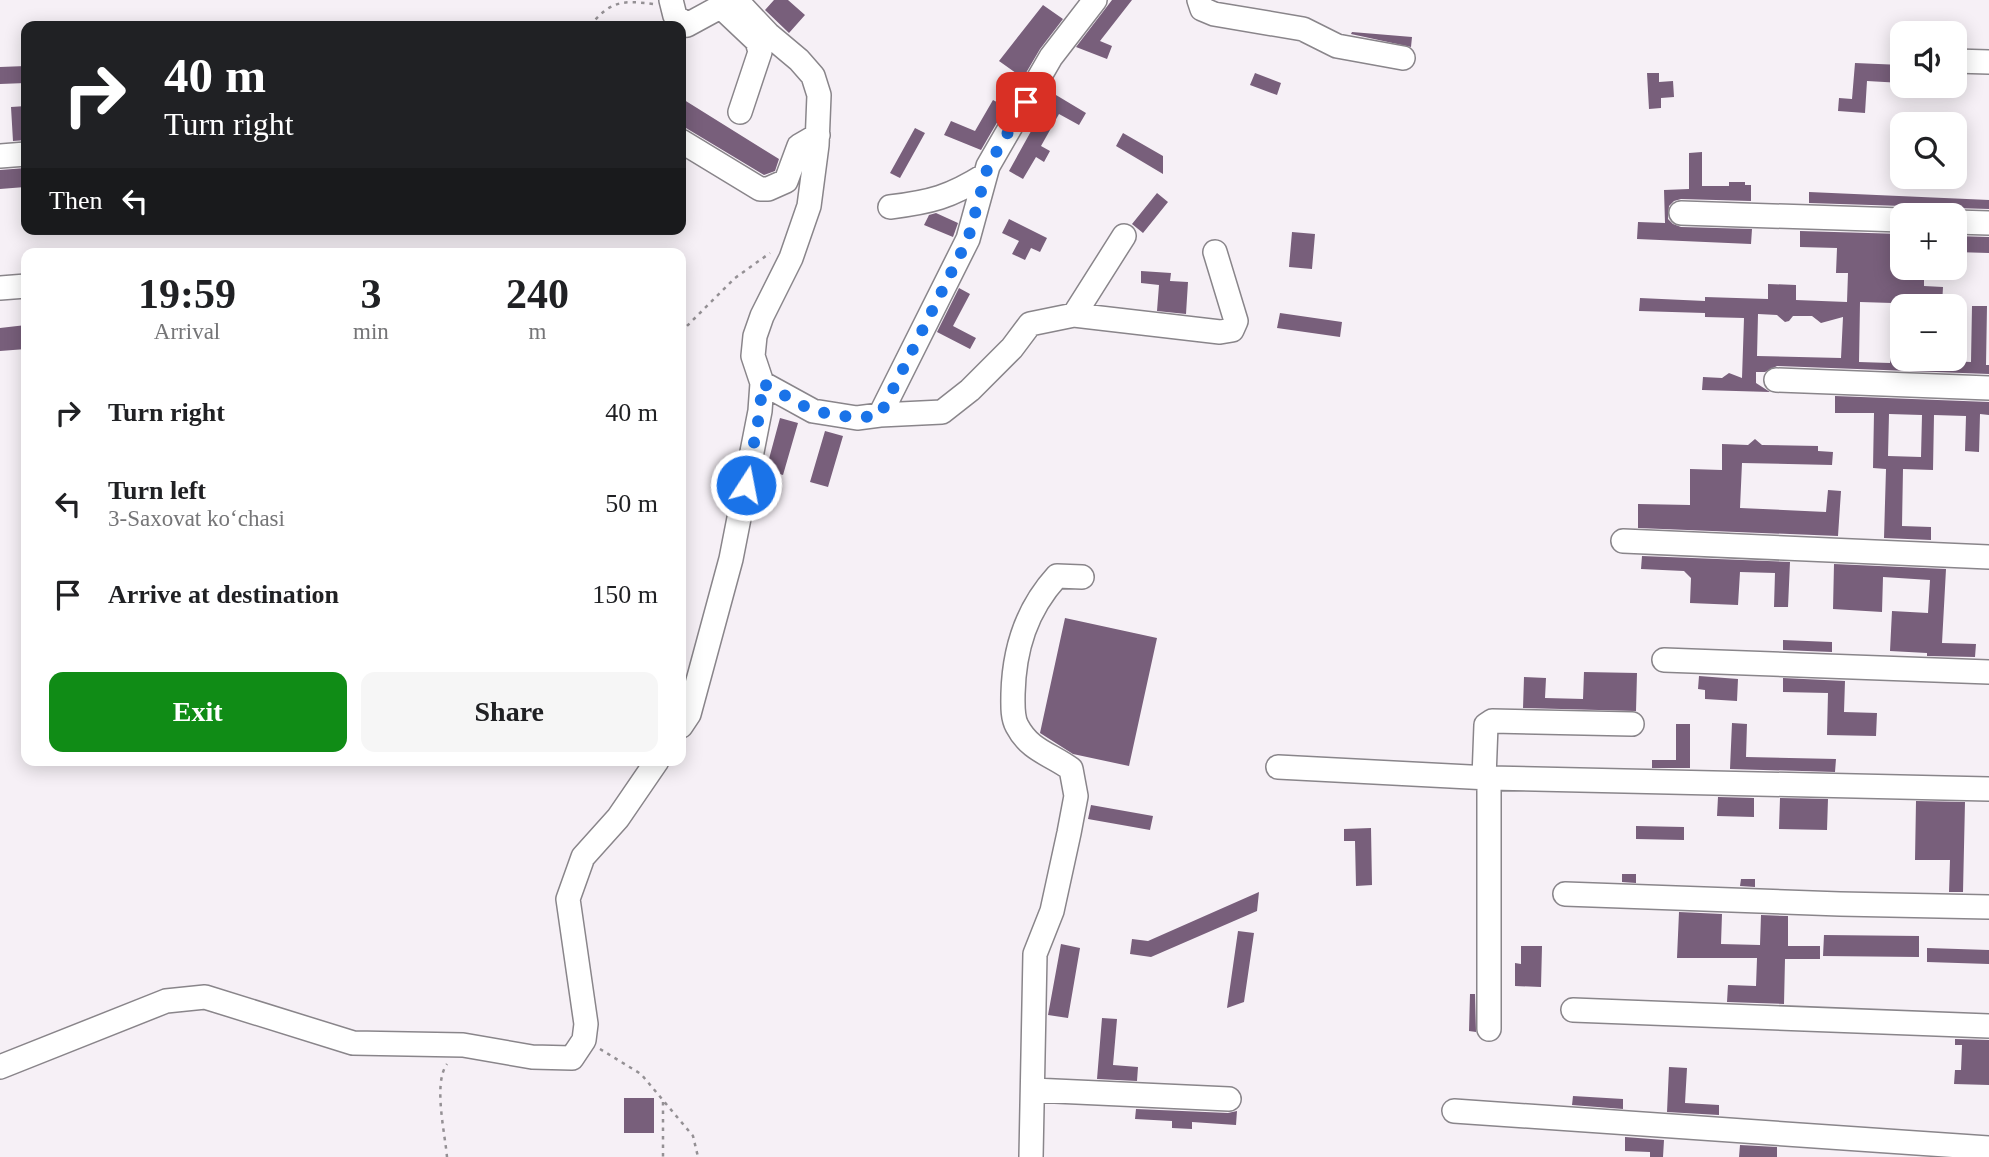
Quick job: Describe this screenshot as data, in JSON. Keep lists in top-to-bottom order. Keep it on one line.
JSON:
{"page":{"map_buttons":["+","−"],"turn":["40 m","Turn right"],"then":"Then","eta":["19:59","Arrival","3","min","240","m"],"list":[{"name":"Turn right","value":"40 m"},{"name":"Turn left","note":"3-Saxovat koʻchasi","value":"50 m"},{"name":"Arrive at destination","value":"150 m"}],"buttons":["Exit","Share"]}}
